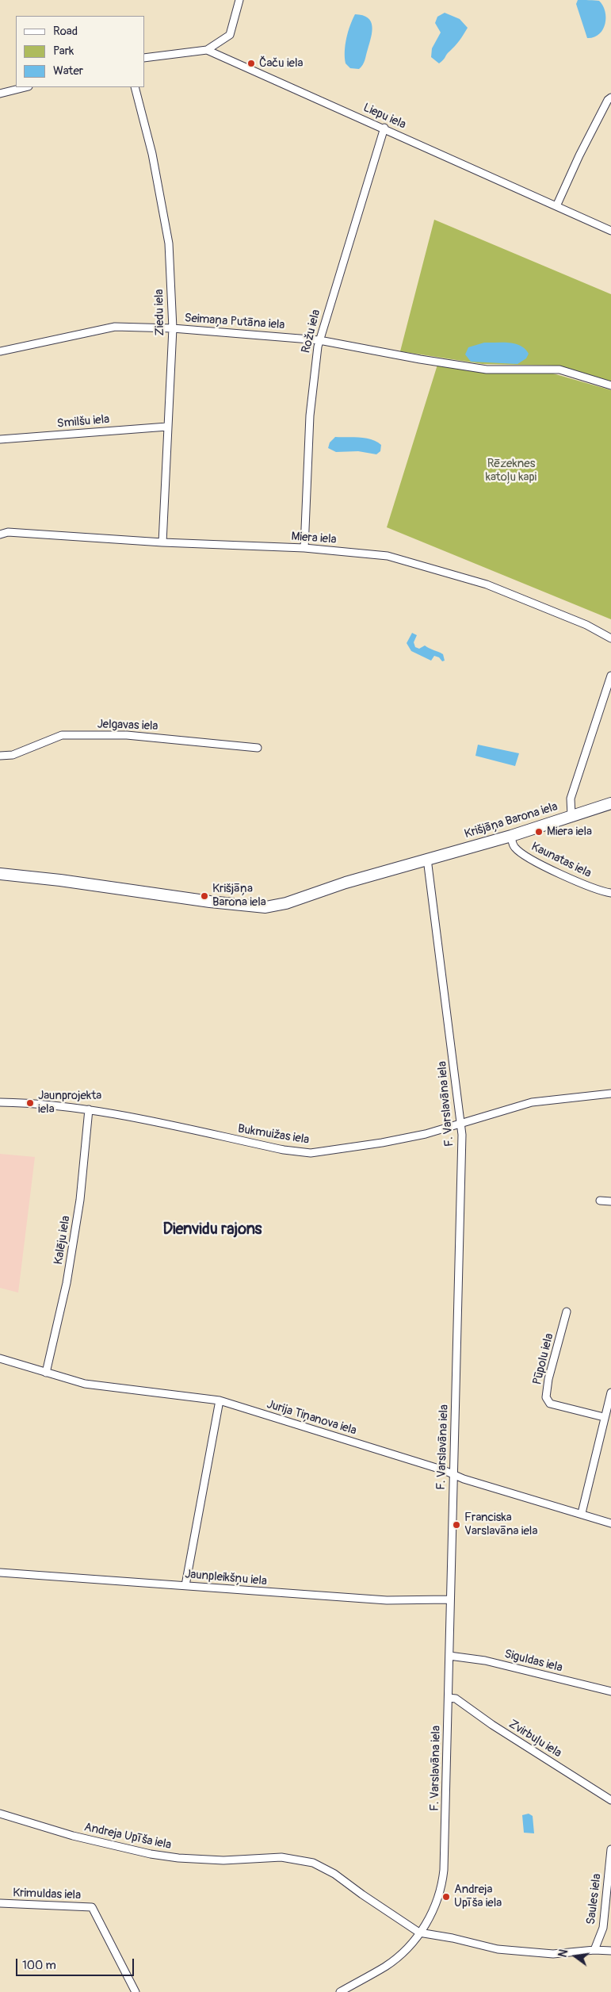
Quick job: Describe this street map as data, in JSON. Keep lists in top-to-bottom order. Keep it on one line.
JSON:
{"streets":{"main road":["Krišjāņa Barona iela"],"street":["Liepu iela","Ziedu iela","Seimaņa Putāna iela","Rožu iela","Smilšu iela","Miera iela","Jelgavas iela","Kaunatas iela","F. Varslavāna iela","Bukmuižas iela","Kalēju iela","Pūpolu iela","Jurija Tiņanova iela","Jaunpleikšņu iela","Siguldas iela","Zvirbuļu iela","Andreja Upīša iela","Krimuldas iela","Saules iela"]},"crossings":[["Liepu iela","Rožu iela"],["Ziedu iela","Seimaņa Putāna iela"],["Ziedu iela","Smilšu iela"],["Ziedu iela","Miera iela"],["Seimaņa Putāna iela","Rožu iela"],["Rožu iela","Miera iela"],["Krišjāņa Barona iela","Kaunatas iela"],["Krišjāņa Barona iela","F. Varslavāna iela"],["F. Varslavāna iela","Bukmuižas iela"],["F. Varslavāna iela","Jurija Tiņanova iela"],["F. Varslavāna iela","Jaunpleikšņu iela"],["F. Varslavāna iela","Siguldas iela"],["F. Varslavāna iela","Zvirbuļu iela"],["F. Varslavāna iela","Andreja Upīša iela"],["Bukmuižas iela","Kalēju iela"],["Kalēju iela","Jurija Tiņanova iela"],["Andreja Upīša iela","Saules iela"]],"districts":["Dienvidu rajons"],"parks":["Rēzeknes katoļu kapi"],"places":["Čaču iela","Miera iela","Krišjāņa Barona iela","Jaunprojekta iela","Franciska Varslavāna iela","Andreja Upīša iela"],"legend":["Road","Park","Water"],"scale_bar":"100 m","north":"left"}
